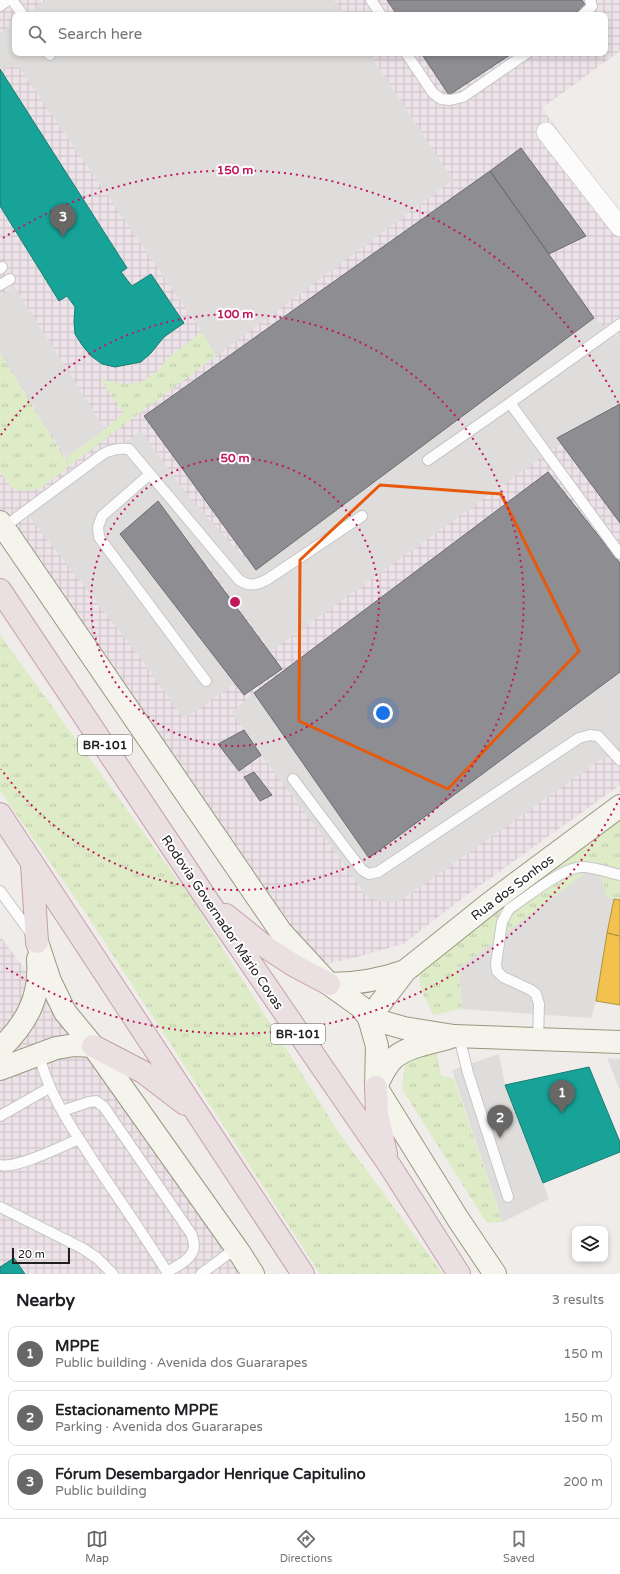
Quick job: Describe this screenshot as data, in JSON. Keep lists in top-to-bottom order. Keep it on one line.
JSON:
{"streets":{"highway":["BR-101","Rodovia Governador Mário Covas"],"main road":["Rua dos Sonhos"]},"scale_bar":"20 m","page":{"search":"Search here","pins":["3","1","2"],"scale":"20 m","heading":["Nearby","3 results"],"list":[{"mark":"1","name":"MPPE","note":"Public building · Avenida dos Guararapes","value":"150 m"},{"mark":"2","name":"Estacionamento MPPE","note":"Parking · Avenida dos Guararapes","value":"150 m"},{"mark":"3","name":"Fórum Desembargador Henrique Capitulino","note":"Public building","value":"200 m"}],"nav":["Map","Directions","Saved"]},"rings":["150 m","100 m","50 m"]}
